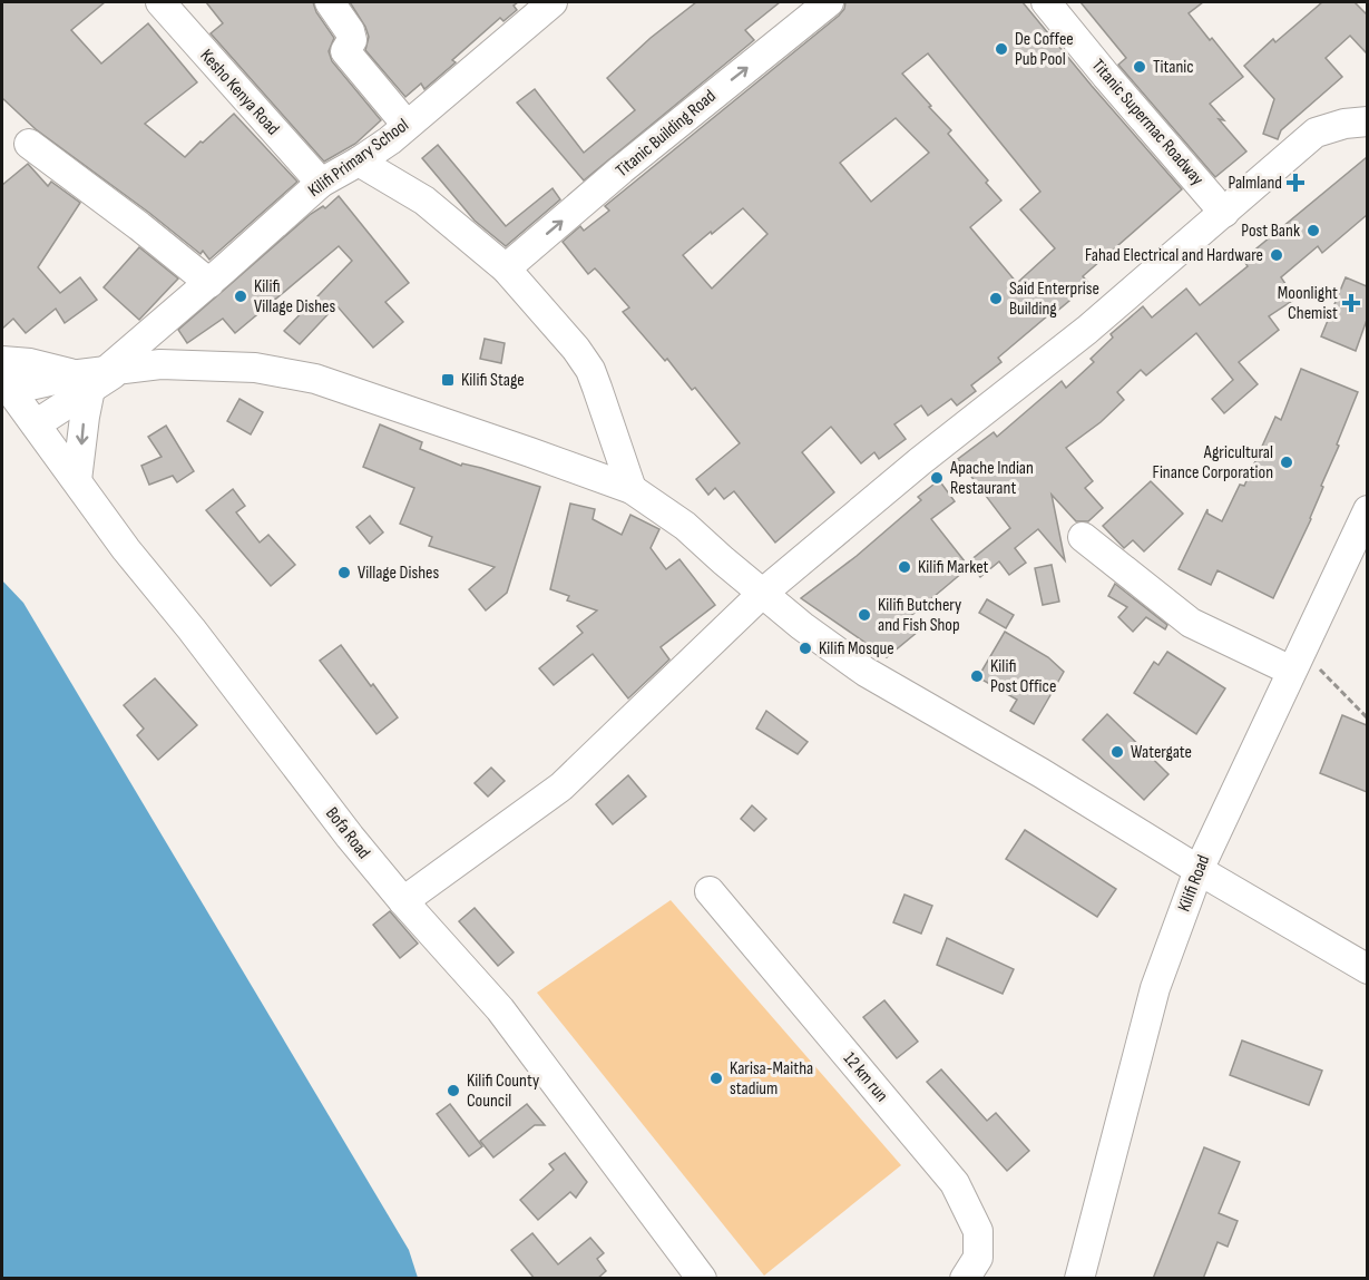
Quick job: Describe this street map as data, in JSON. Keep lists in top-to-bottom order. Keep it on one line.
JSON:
{"streets":{"street":["Kesho Kenya Road","Titanic Supermac Roadway","Titanic Building Road","Kilifi Primary School","Bofa Road","Kilifi Road","12 km run"]},"crossings":[["Kesho Kenya Road","Kilifi Primary School"],["Kilifi Primary School","Bofa Road"]],"one_way":["Titanic Building Road"],"places":{"other":["De Coffee Pub Pool","Titanic","Post Bank","Fahad Electrical and Hardware","Kilifi Village Dishes","Said Enterprise Building","Agricultural Finance Corporation","Apache Indian Restaurant","Kilifi Market","Village Dishes","Kilifi Butchery and Fish Shop","Kilifi Mosque","Kilifi Post Office","Watergate","Karisa-Maitha stadium","Kilifi County Council"],"health":["Palmland","Moonlight Chemist"],"transit":["Kilifi Stage"]}}
